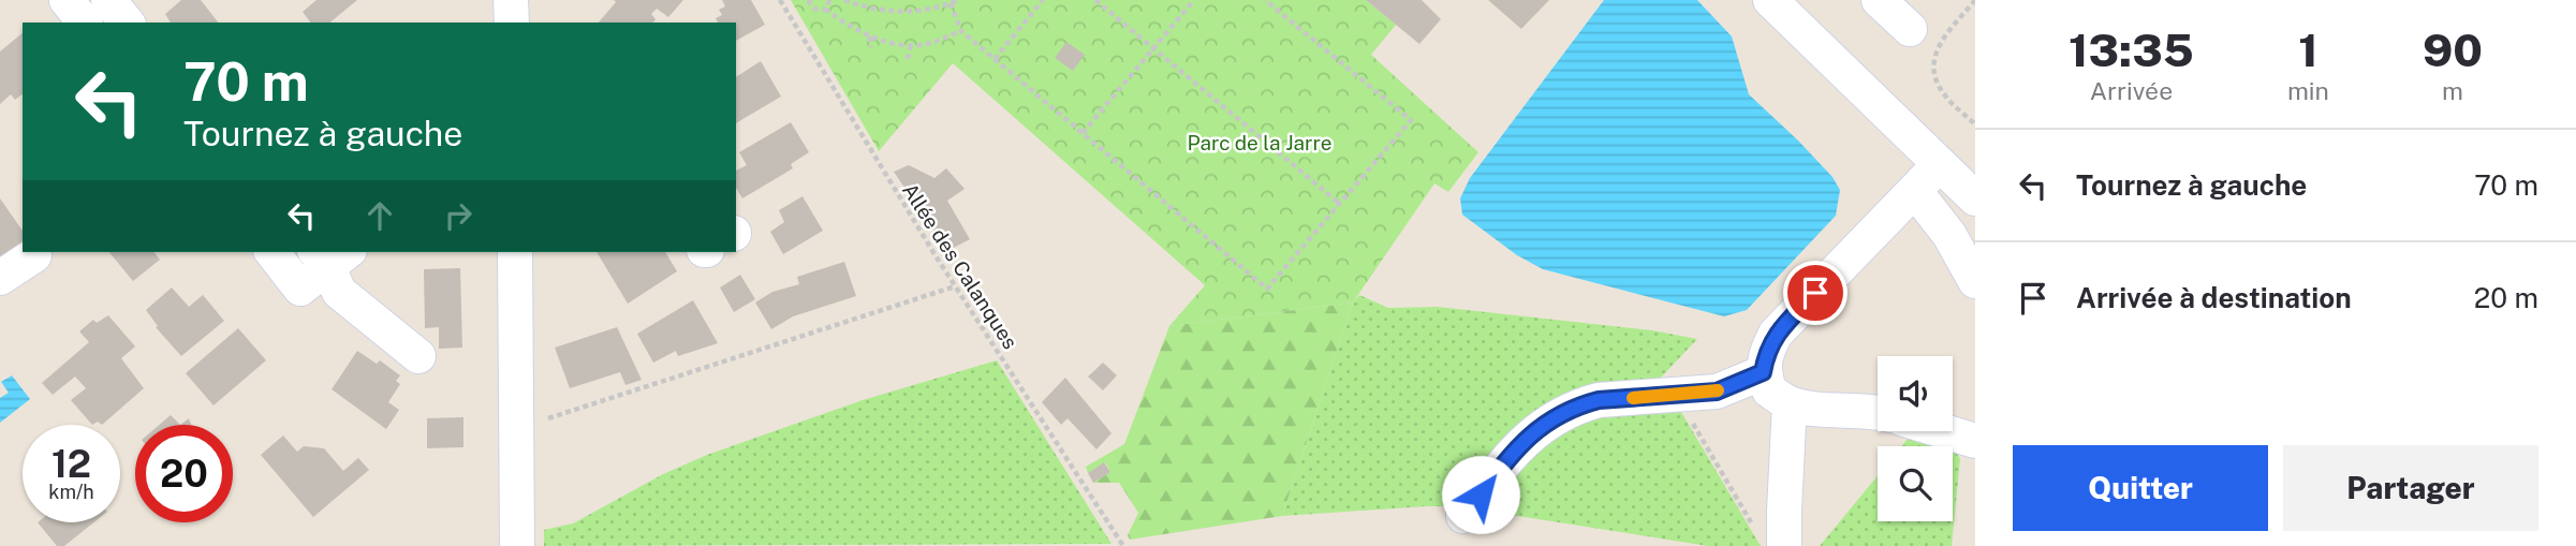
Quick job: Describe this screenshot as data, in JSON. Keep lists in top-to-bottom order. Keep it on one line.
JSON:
{"streets":{"path":["Allée des Calanques"]},"parks":["Parc de la Jarre"],"page":{"eta":["13:35","Arrivée","1","min","90","m"],"turn":["70 m","Tournez à gauche"],"list":[{"name":"Tournez à gauche","value":"70 m"},{"name":"Arrivée à destination","value":"20 m"}],"speed":"12 km/h","limit":"20","buttons":["Quitter","Partager"]}}
